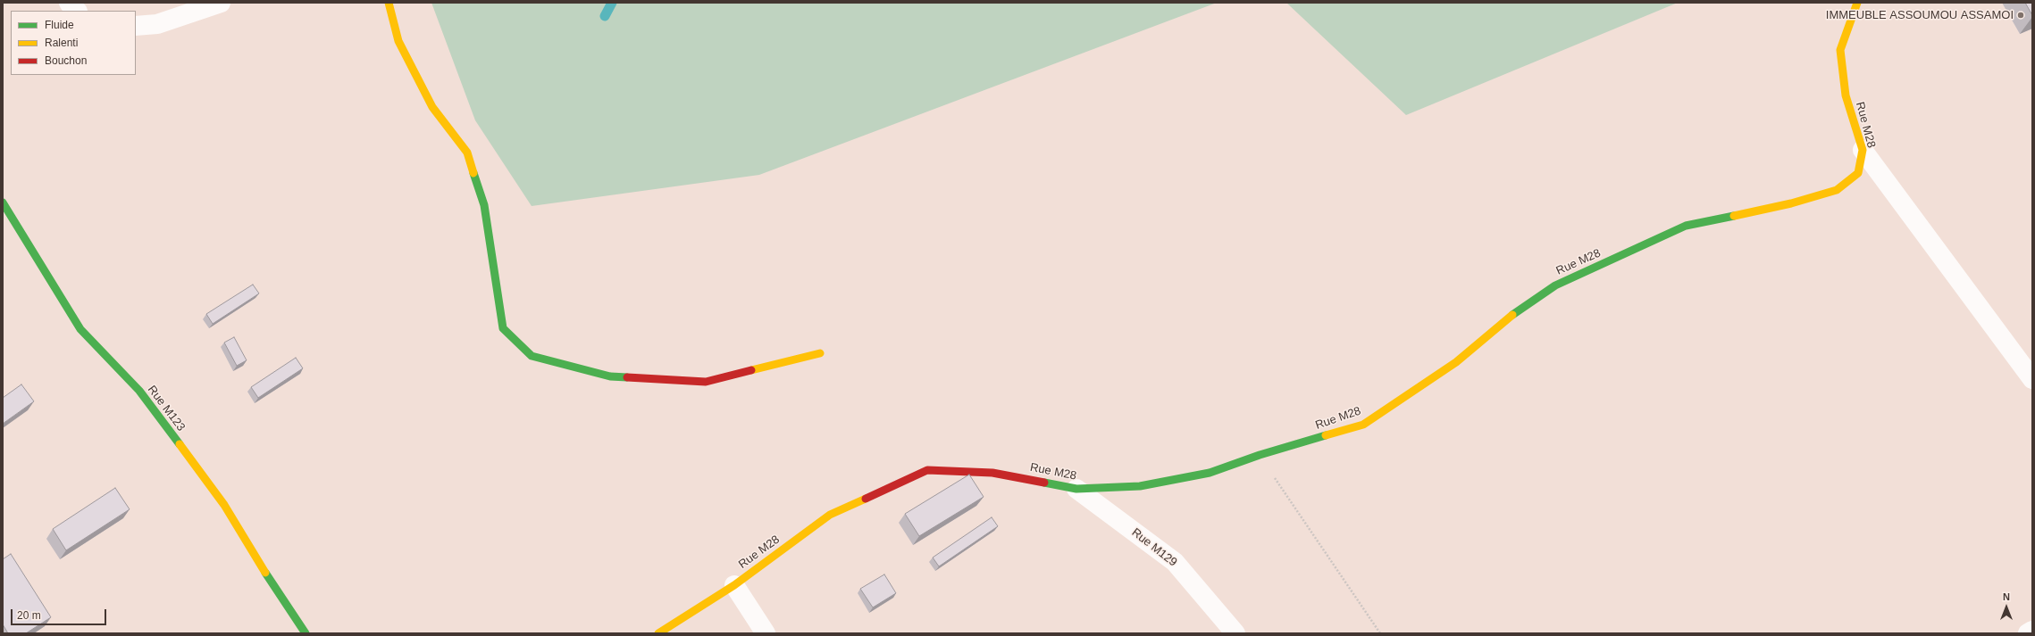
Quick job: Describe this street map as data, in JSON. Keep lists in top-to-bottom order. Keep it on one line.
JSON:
{"streets":{"street":["Rue M28","Rue M123","Rue M129"]},"crossings":[["Rue M28","Rue M129"]],"places":["IMMEUBLE ASSOUMOU ASSAMOI"],"legend":["Fluide","Ralenti","Bouchon"],"scale_bar":"20 m","north":"top"}
